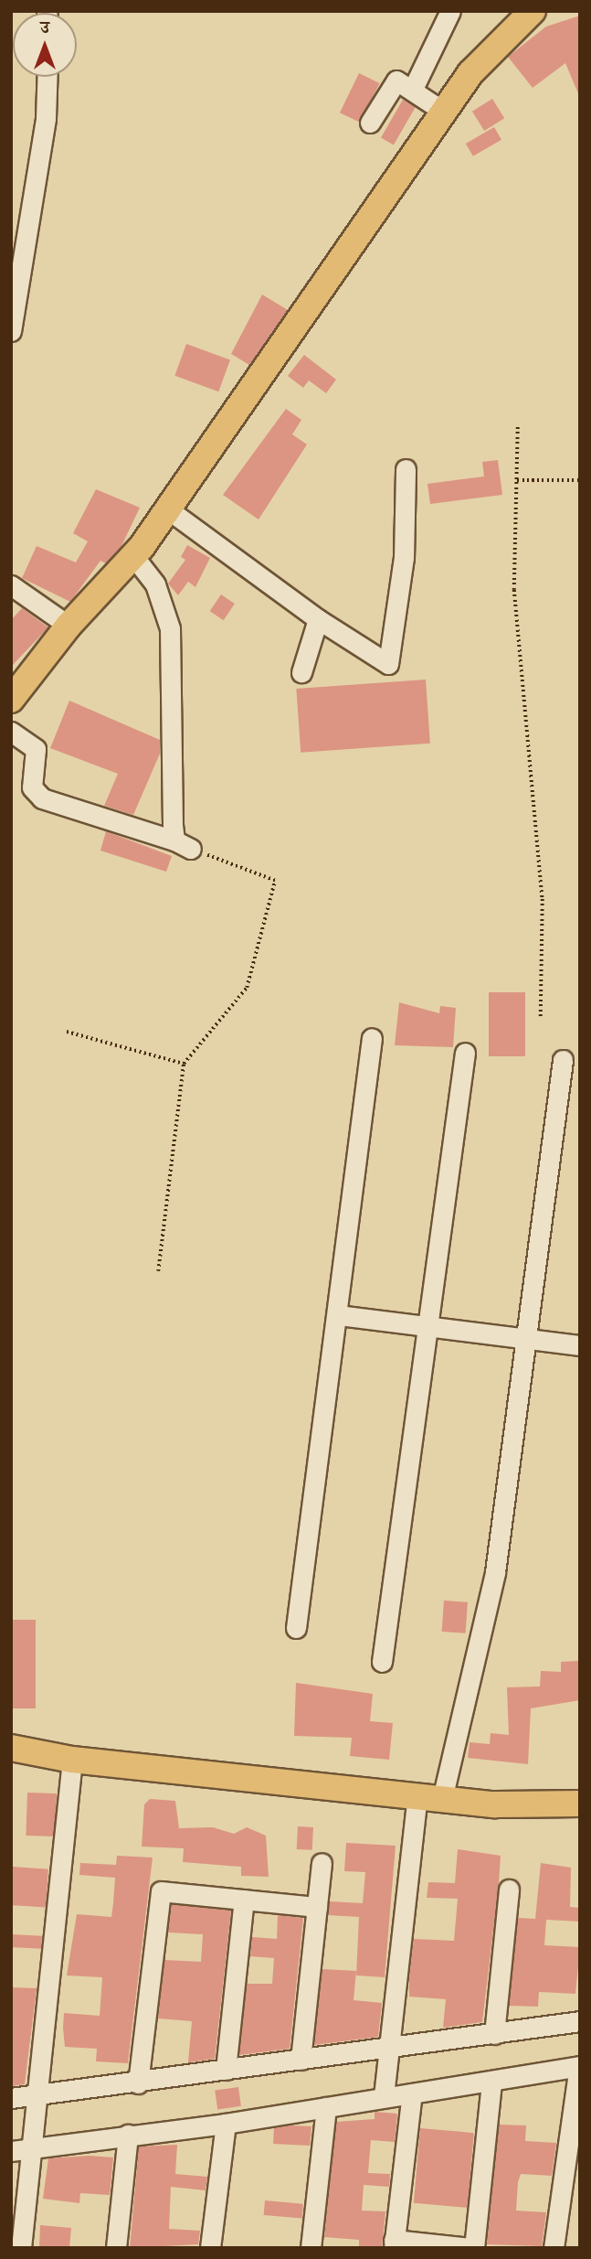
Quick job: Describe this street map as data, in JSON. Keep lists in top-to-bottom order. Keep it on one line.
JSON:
{"north":"top"}
